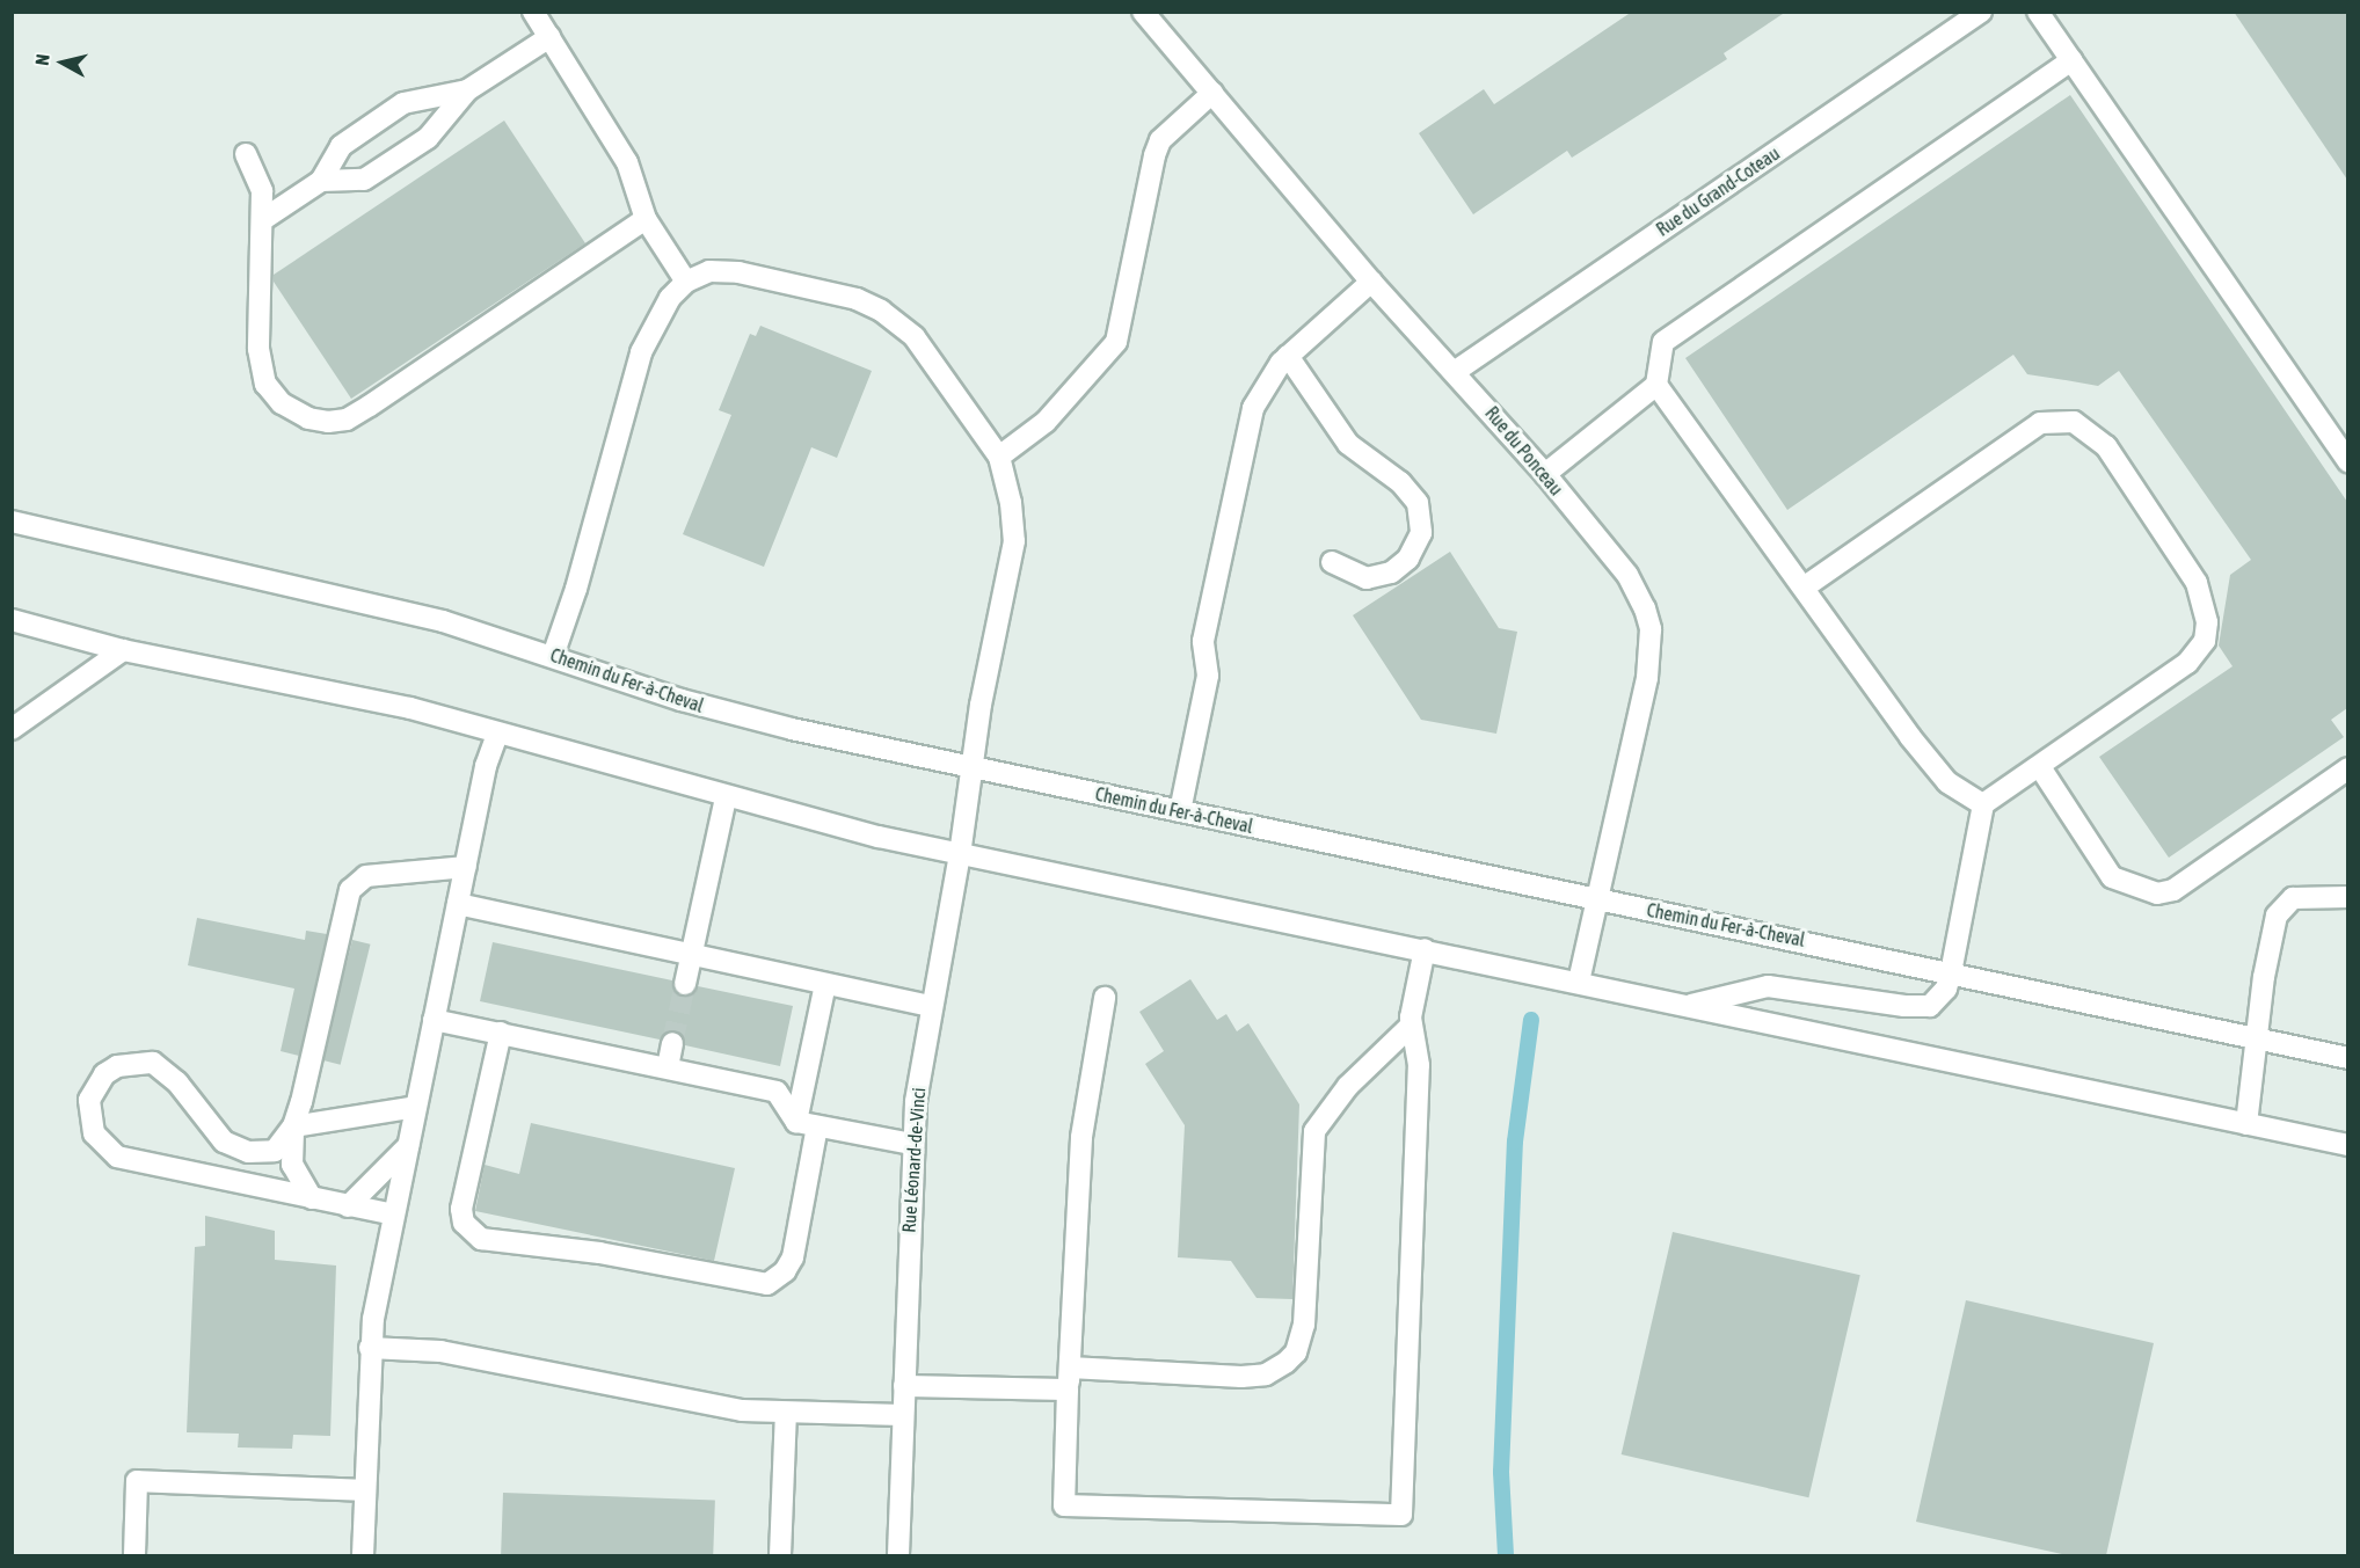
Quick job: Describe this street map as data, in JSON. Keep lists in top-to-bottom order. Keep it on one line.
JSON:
{"streets":{"street":["Rue du Grand-Coteau","Rue du Ponceau","Chemin du Fer-à-Cheval","Rue Léonard-de-Vinci"]},"crossings":[["Rue du Grand-Coteau","Rue du Ponceau"],["Rue du Ponceau","Chemin du Fer-à-Cheval"],["Chemin du Fer-à-Cheval","Rue Léonard-de-Vinci"]],"north":"left"}
